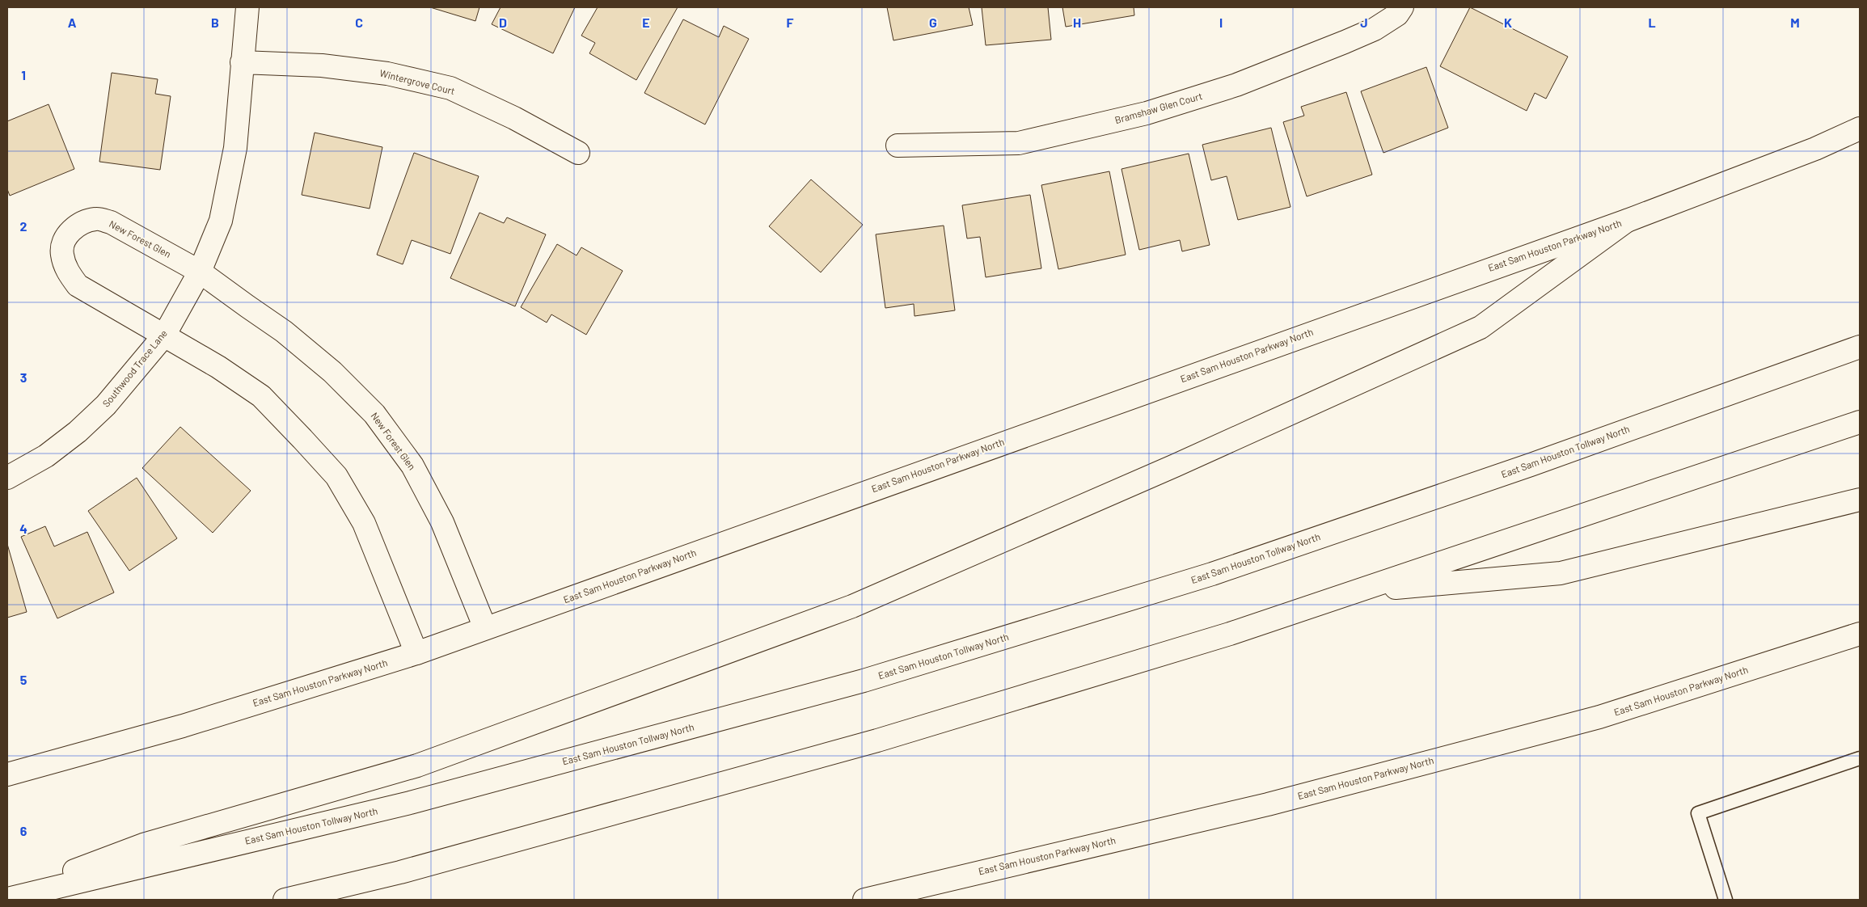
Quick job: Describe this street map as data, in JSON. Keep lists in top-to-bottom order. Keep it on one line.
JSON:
{"streets":{"main road":["Wintergrove Court","Bramshaw Glen Court","New Forest Glen","East Sam Houston Parkway North","Southwood Trace Lane","East Sam Houston Tollway North"]},"crossings":[["Wintergrove Court","Southwood Trace Lane"],["New Forest Glen","East Sam Houston Parkway North"],["New Forest Glen","Southwood Trace Lane"]],"grid":{"columns":["A","B","C","D","E","F","G","H","I","J","K","L","M"],"rows":["1","2","3","4","5","6"]}}
